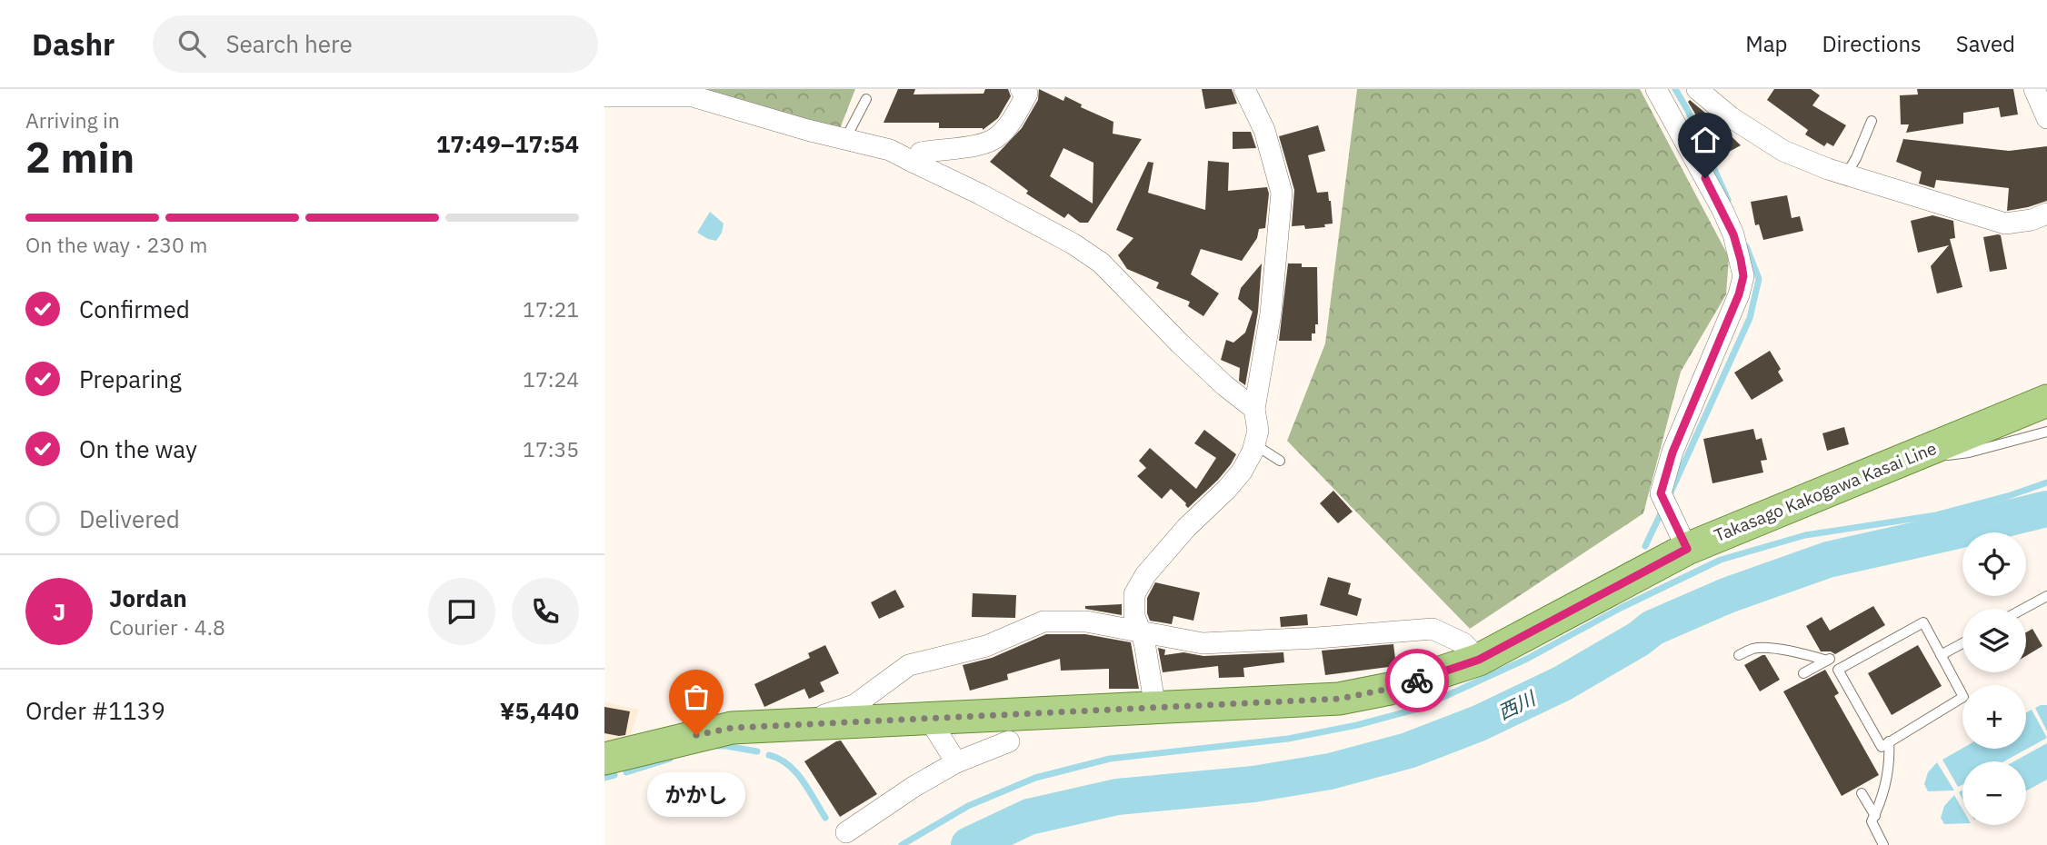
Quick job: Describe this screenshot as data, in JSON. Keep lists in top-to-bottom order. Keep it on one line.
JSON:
{"streets":{"main road":["Takasago Kakogawa Kasai Line"]},"water":["西川"],"places":["かかし"],"page":{"header":"Dashr","search":"Search here","nav":["Map","Directions","Saved"],"heading":["2 min","Arriving in","17:49–17:54"],"panel":["Jordan","Courier · 4.8","Order #1139","¥5,440"],"bar":"On the way · 230 m","list":[["Confirmed","17:21"],["Preparing","17:24"],["On the way","17:35"],"Delivered"],"map_buttons":["+","−"],"round":"J","bubble":"かかし"}}
